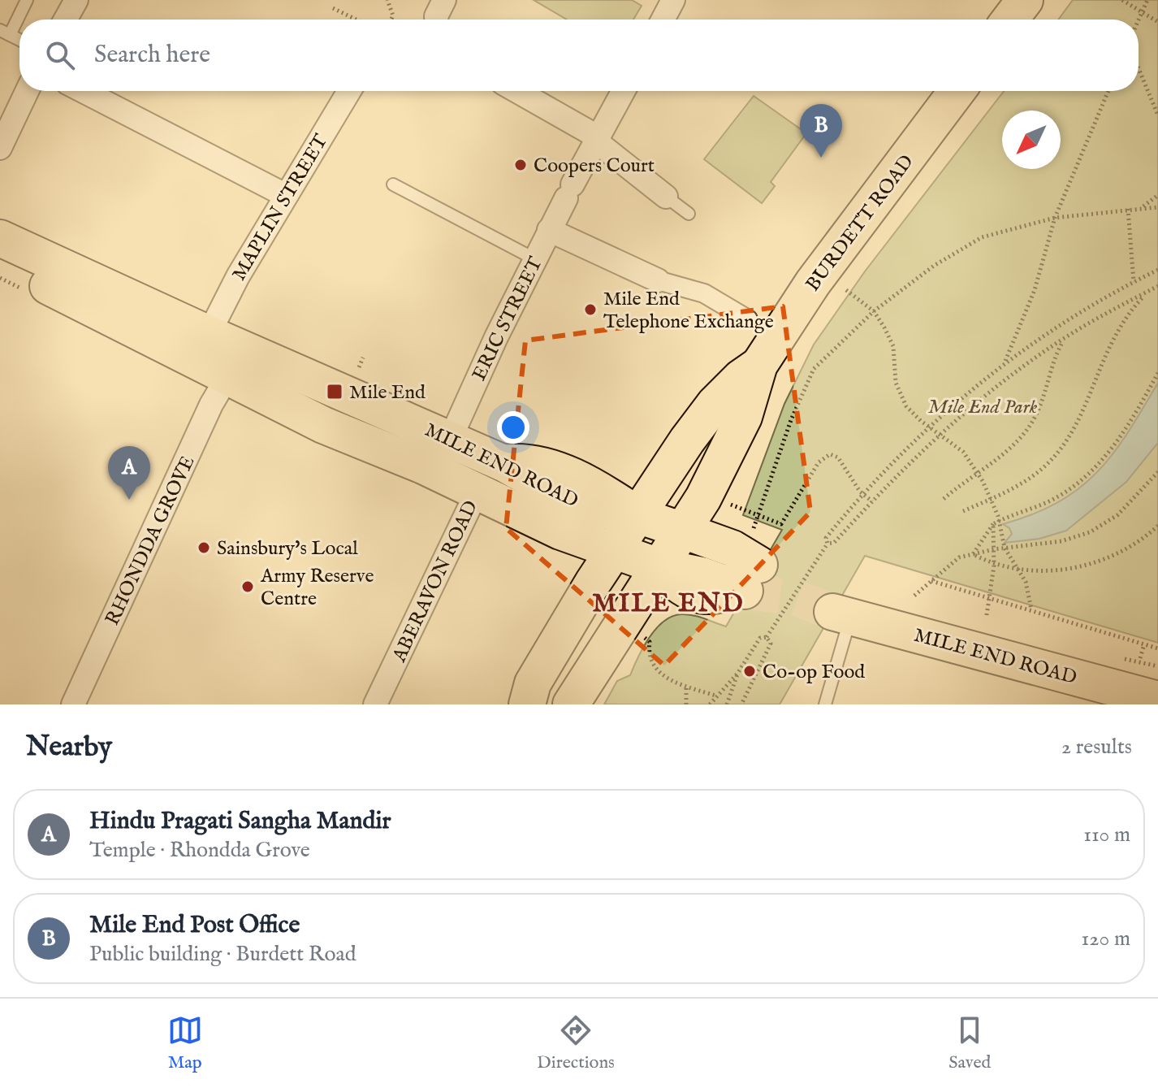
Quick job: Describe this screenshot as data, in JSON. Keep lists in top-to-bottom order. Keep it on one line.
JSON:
{"streets":{"main road":["BURDETT ROAD","MILE END ROAD"],"street":["MAPLIN STREET","ERIC STREET","RHONDDA GROVE","ABERAVON ROAD"]},"crossings":[["MAPLIN STREET","MILE END ROAD"],["BURDETT ROAD","MILE END ROAD"],["ERIC STREET","MILE END ROAD"],["MILE END ROAD","RHONDDA GROVE"],["MILE END ROAD","ABERAVON ROAD"]],"districts":["MILE END"],"parks":["Mile End Park"],"places":{"other":["Coopers Court","Mile End Telephone Exchange","Sainsbury's Local","Army Reserve Centre","Co-op Food"],"transit":["Mile End"]},"north":"bottom left","page":{"search":"Search here","pins":["B","A"],"heading":["Nearby","2 results"],"list":[{"mark":"A","name":"Hindu Pragati Sangha Mandir","note":"Temple · Rhondda Grove","value":"110 m"},{"mark":"B","name":"Mile End Post Office","note":"Public building · Burdett Road","value":"120 m"}],"nav":["Map","Directions","Saved"]}}
